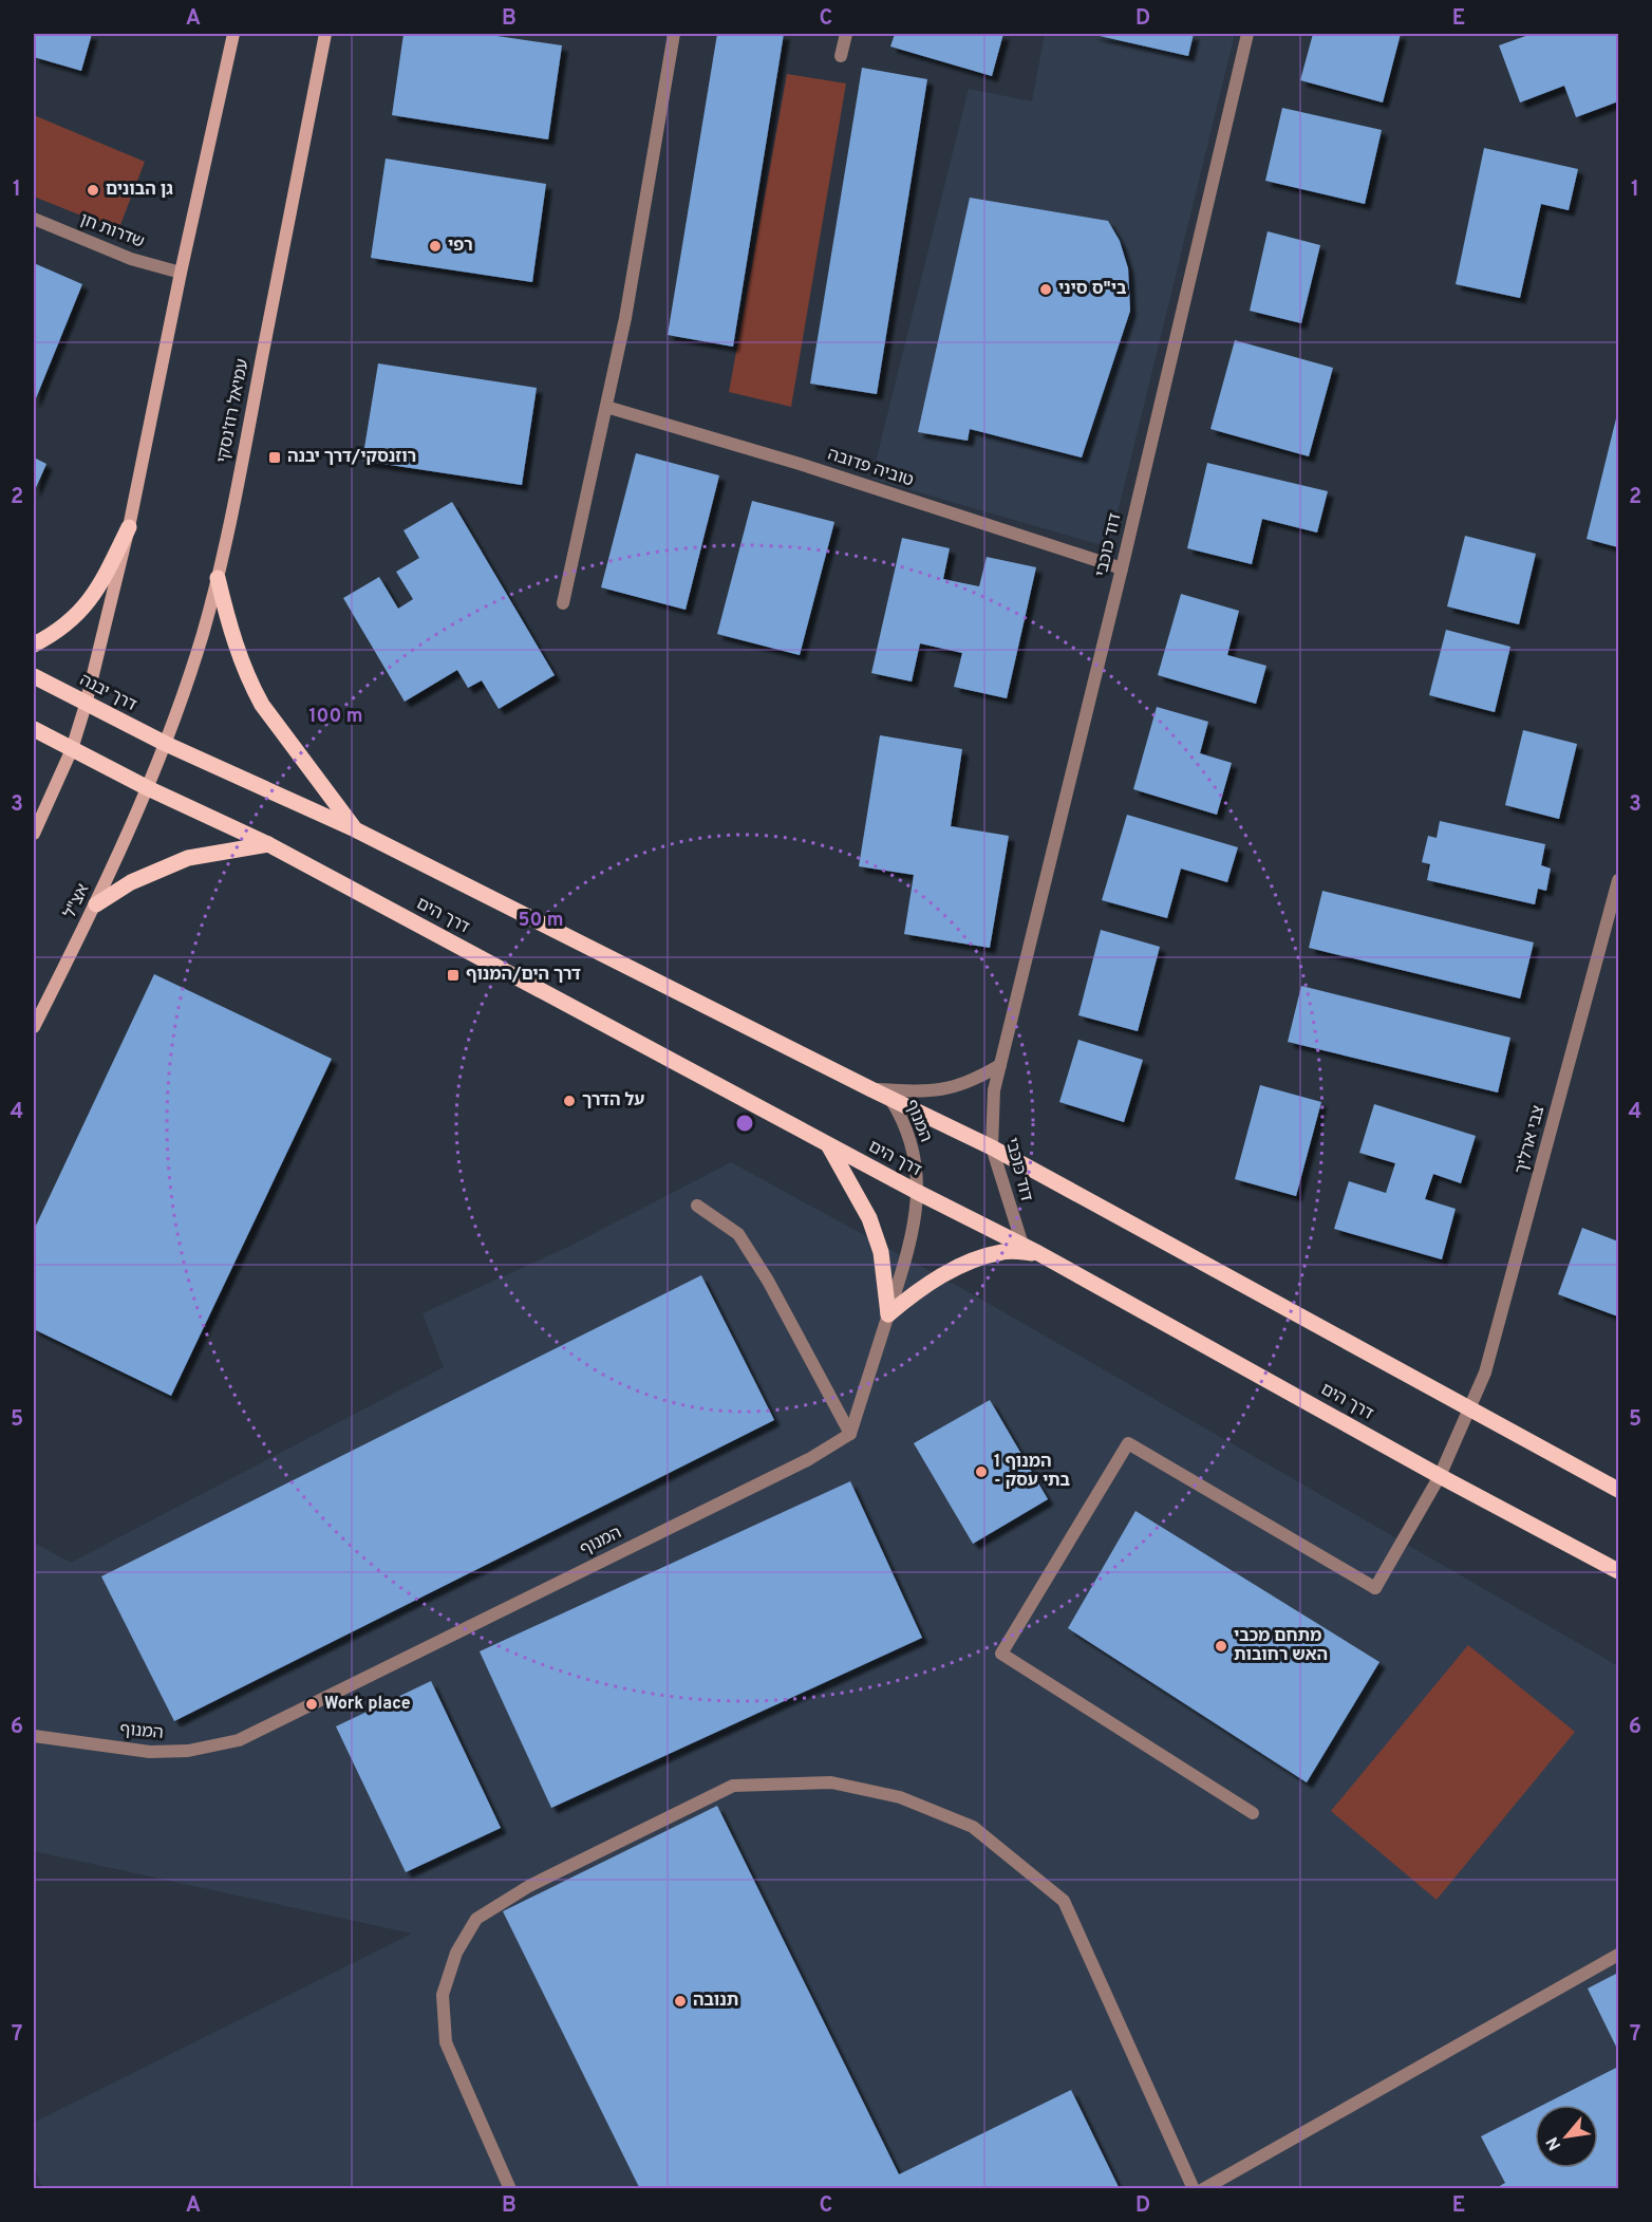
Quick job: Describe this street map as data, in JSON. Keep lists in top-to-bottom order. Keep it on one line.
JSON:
{"streets":{"main road":["דרך יבנה","דרך הים"],"street":["שדרות חן","עמיאל רוז'נסקי","טוביה פדובה","דוד כוכבי","אצ\"ל","המנוף","צבי ארליך"]},"crossings":[["עמיאל רוז'נסקי","דרך יבנה"],["עמיאל רוז'נסקי","אצ\"ל"],["עמיאל רוז'נסקי","דרך הים"],["טוביה פדובה","דוד כוכבי"],["דוד כוכבי","דרך הים"],["אצ\"ל","דרך הים"],["דרך הים","המנוף"],["דרך הים","צבי ארליך"]],"places":{"other":["גן הבונים","רפי","בי\"ס סיני","על הדרך","המנוף 1 - בתי עסק","מתחם מכבי האש רחובות","Work place","תנובה"],"transit":["רוזנסקי/דרך יבנה","דרך הים/המנוף"]},"north":"bottom left","grid":{"columns":["A","B","C","D","E"],"rows":["1","2","3","4","5","6","7"]},"rings":["100 m","50 m"]}
